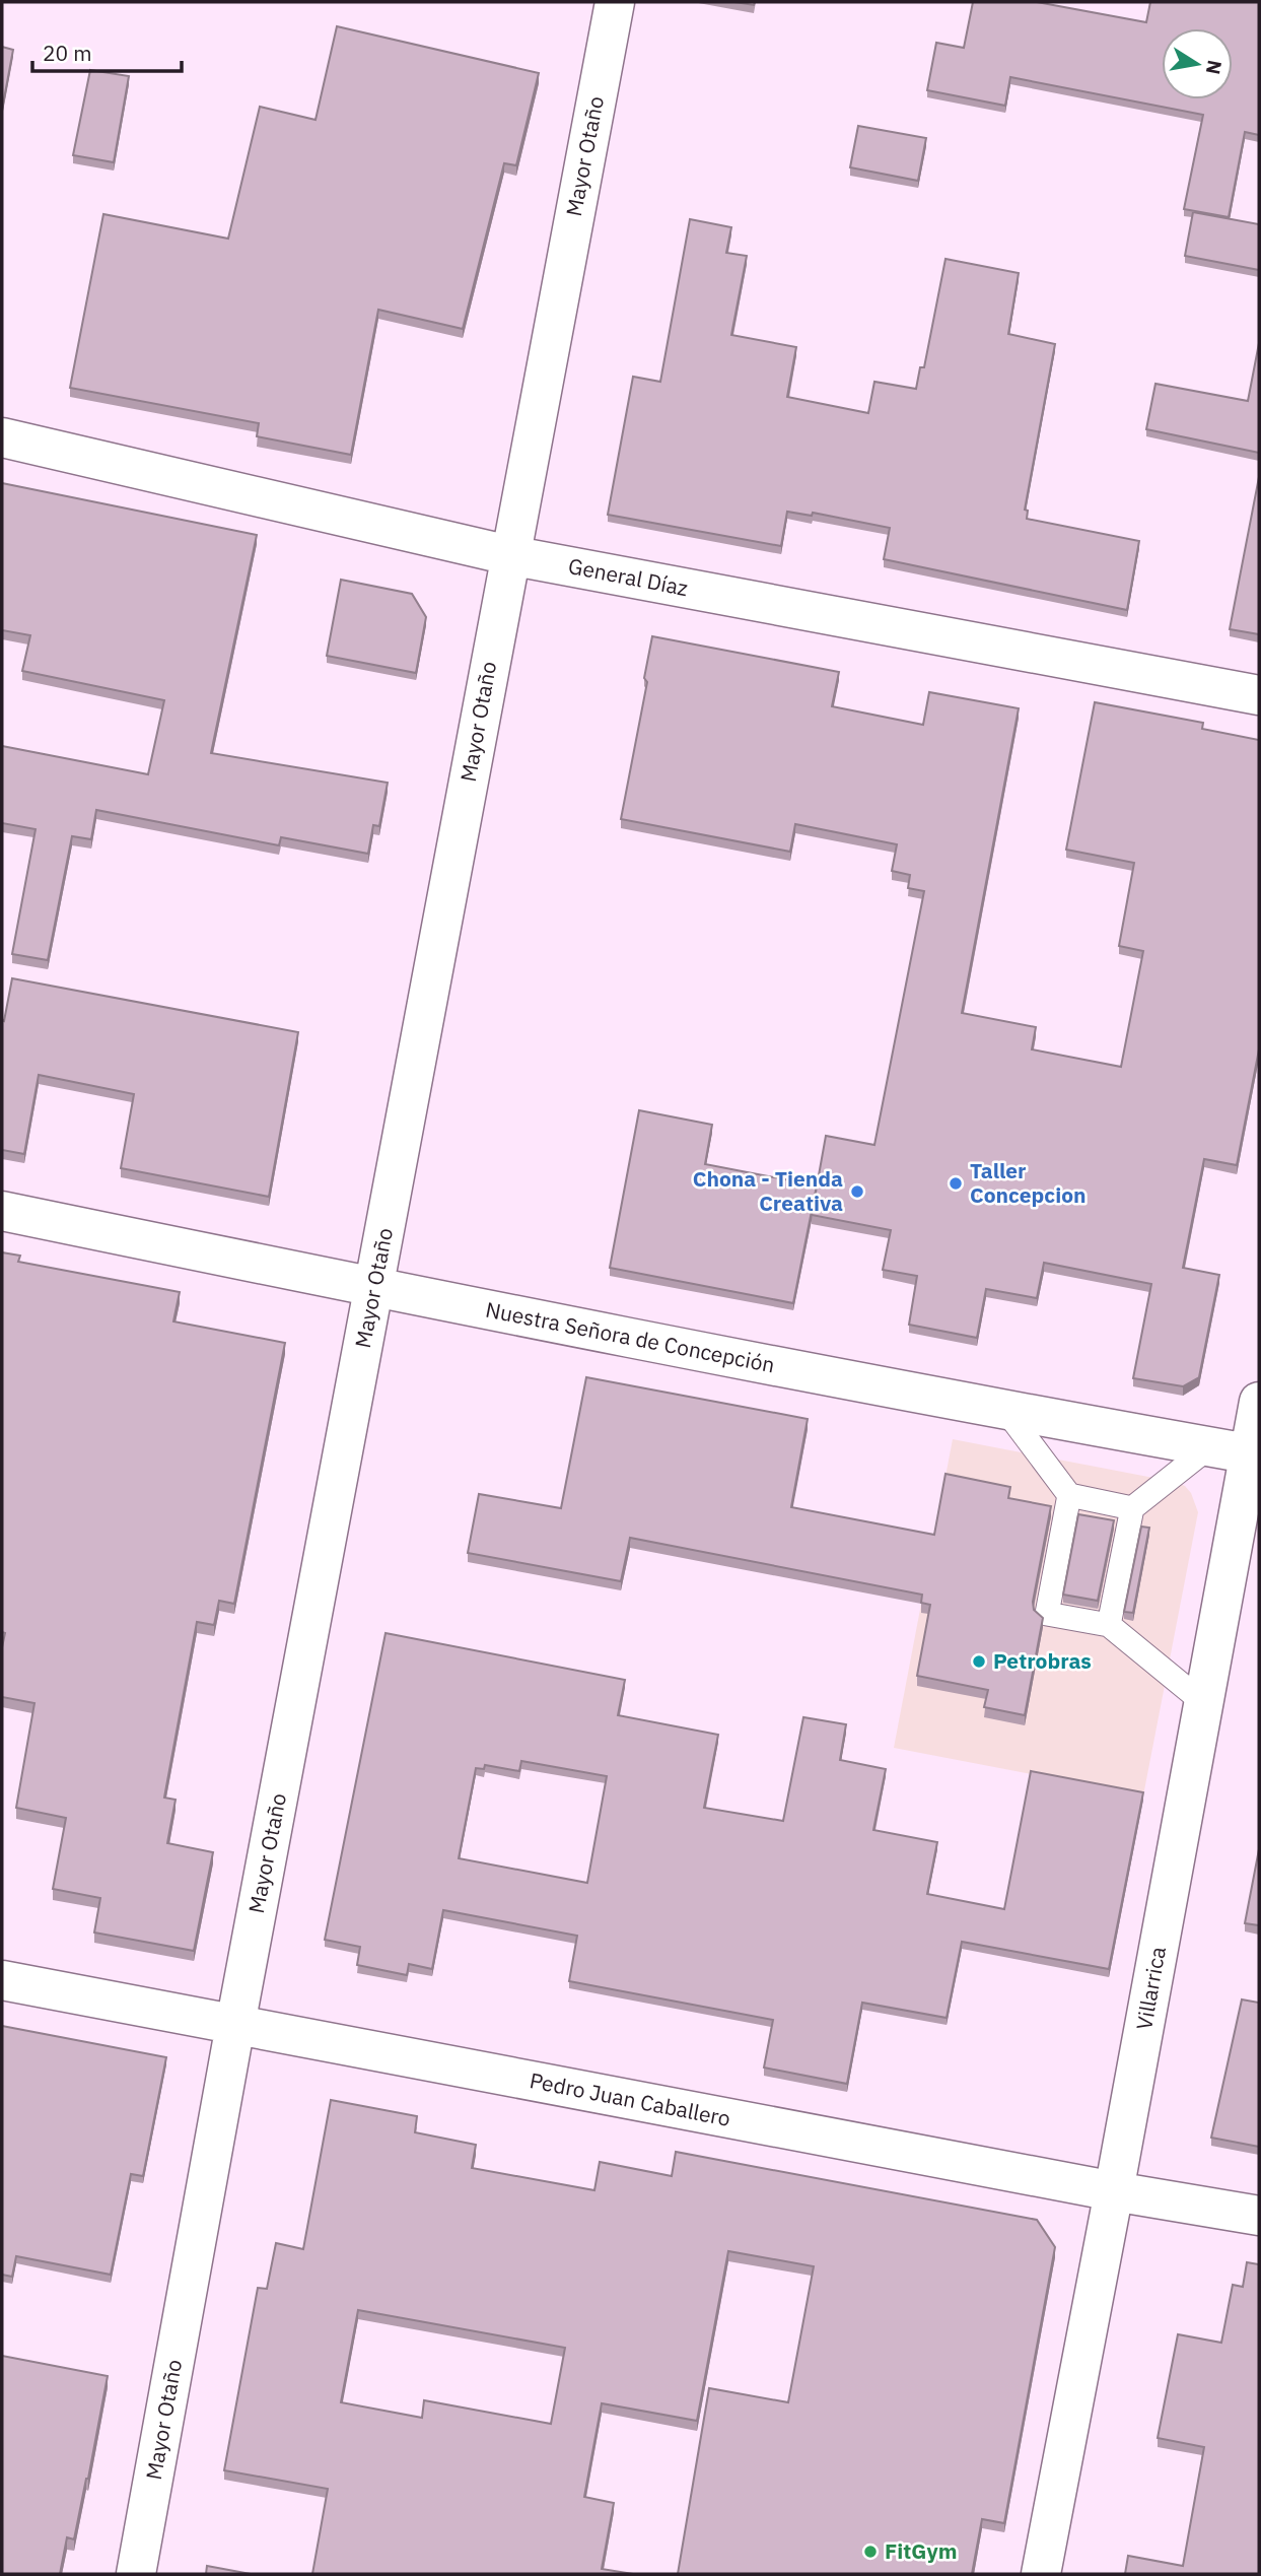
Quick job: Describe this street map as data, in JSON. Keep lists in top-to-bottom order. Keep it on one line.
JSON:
{"streets":{"street":["Mayor Otaño","General Díaz","Nuestra Señora de Concepción","Villarrica","Pedro Juan Caballero"]},"crossings":[["Mayor Otaño","General Díaz"],["Mayor Otaño","Nuestra Señora de Concepción"],["Mayor Otaño","Pedro Juan Caballero"],["Nuestra Señora de Concepción","Villarrica"],["Villarrica","Pedro Juan Caballero"]],"places":["Taller Concepcion","Chona - Tienda Creativa","Petrobras","FitGym"],"scale_bar":"20 m","north":"right"}
